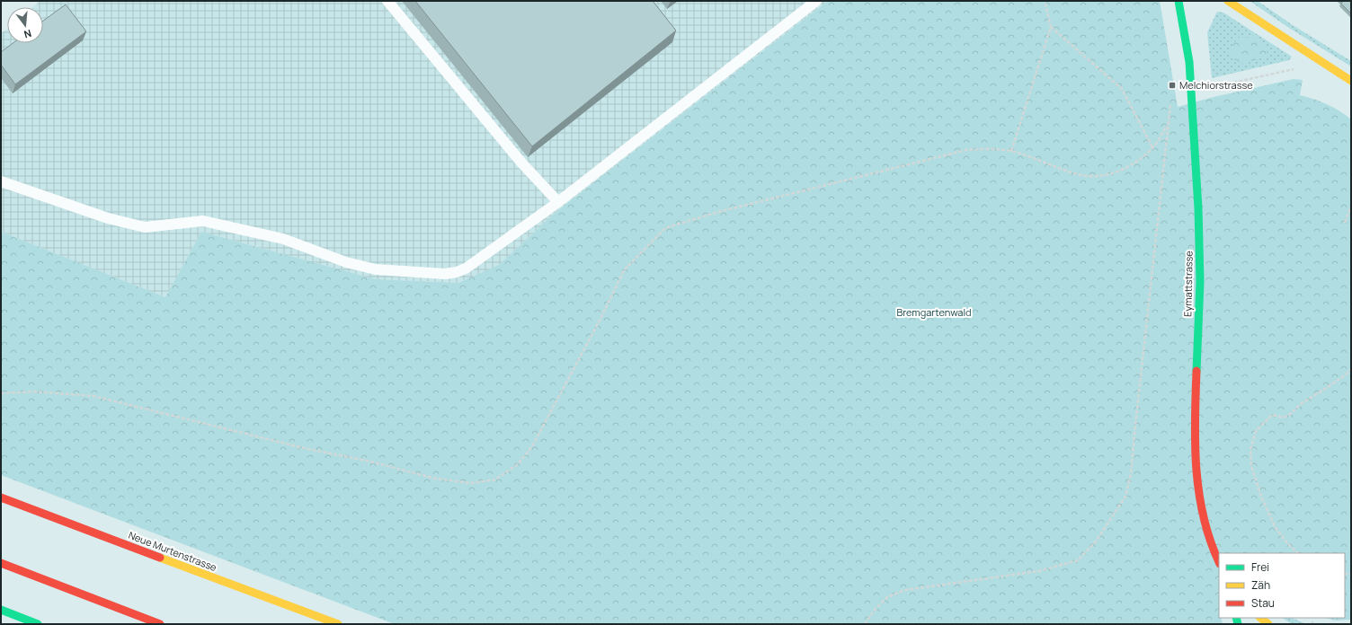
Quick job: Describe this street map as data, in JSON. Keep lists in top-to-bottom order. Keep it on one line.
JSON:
{"streets":{"main road":["Eymattstrasse","Neue Murtenstrasse"]},"parks":["Bremgartenwald"],"places":{"transit":["Melchiorstrasse"]},"legend":["Frei","Zäh","Stau"],"north":"bottom"}
